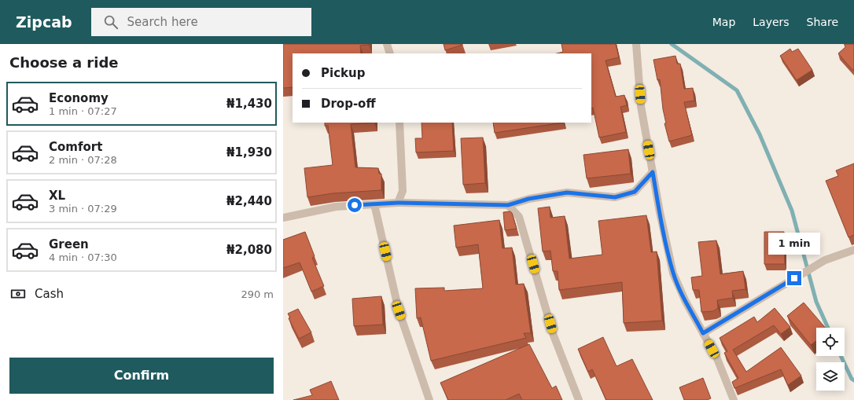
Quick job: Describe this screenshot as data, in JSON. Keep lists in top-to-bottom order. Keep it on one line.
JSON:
{"page":{"header":"Zipcab","search":"Search here","nav":["Map","Layers","Share"],"heading":"Choose a ride","banner":["Pickup","Drop-off"],"list":[{"name":"Economy","note":"1 min · 07:27","value":"₦1,430"},{"name":"Comfort","note":"2 min · 07:28","value":"₦1,930"},{"name":"XL","note":"3 min · 07:29","value":"₦2,440"},{"name":"Green","note":"4 min · 07:30","value":"₦2,080"}],"bubble":"1 min","pay":["Cash","290 m"],"buttons":"Confirm"}}
